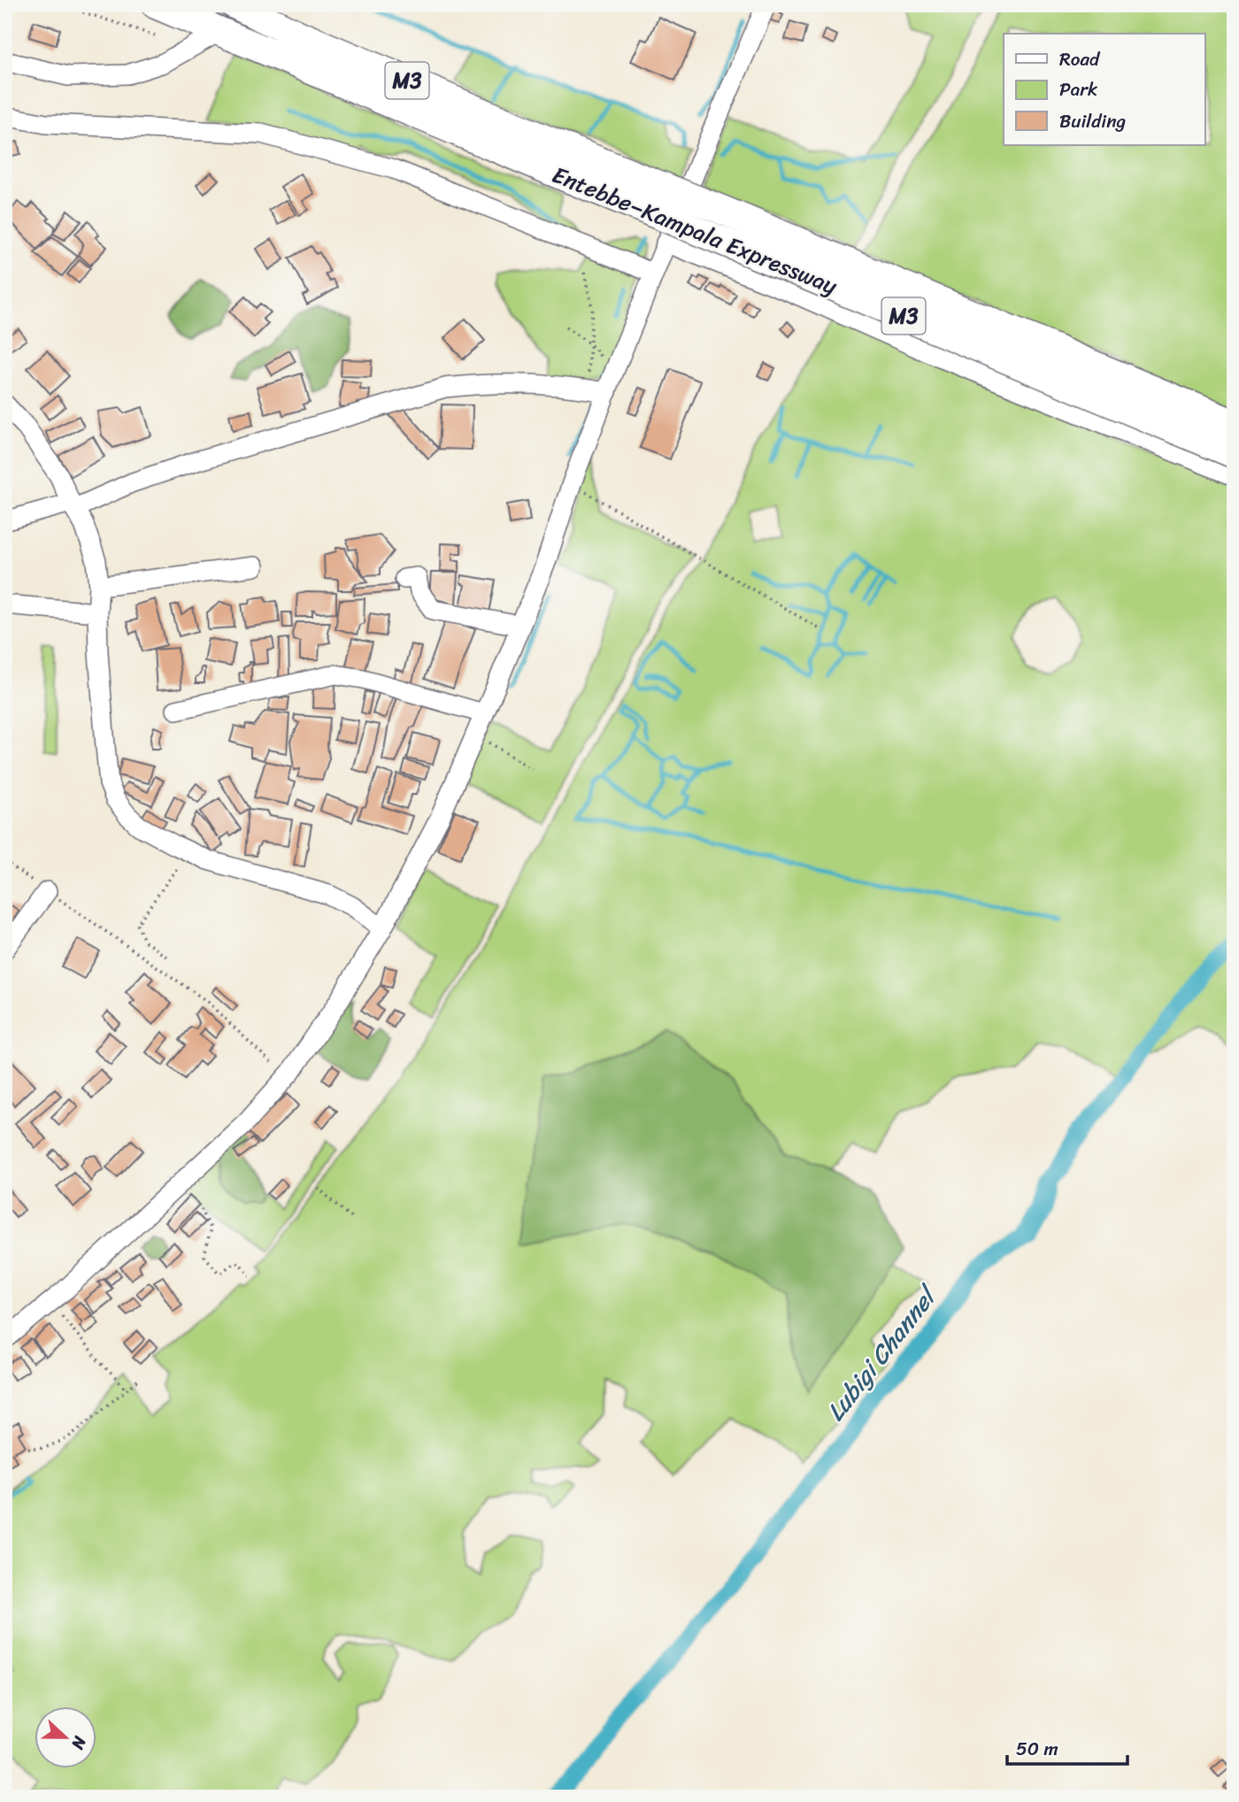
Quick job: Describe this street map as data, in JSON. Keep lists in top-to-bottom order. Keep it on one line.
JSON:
{"streets":{"highway":["M3","Entebbe–Kampala Expressway"]},"water":["Lubigi Channel"],"legend":["Road","Park","Building"],"scale_bar":"50 m","north":"right"}
